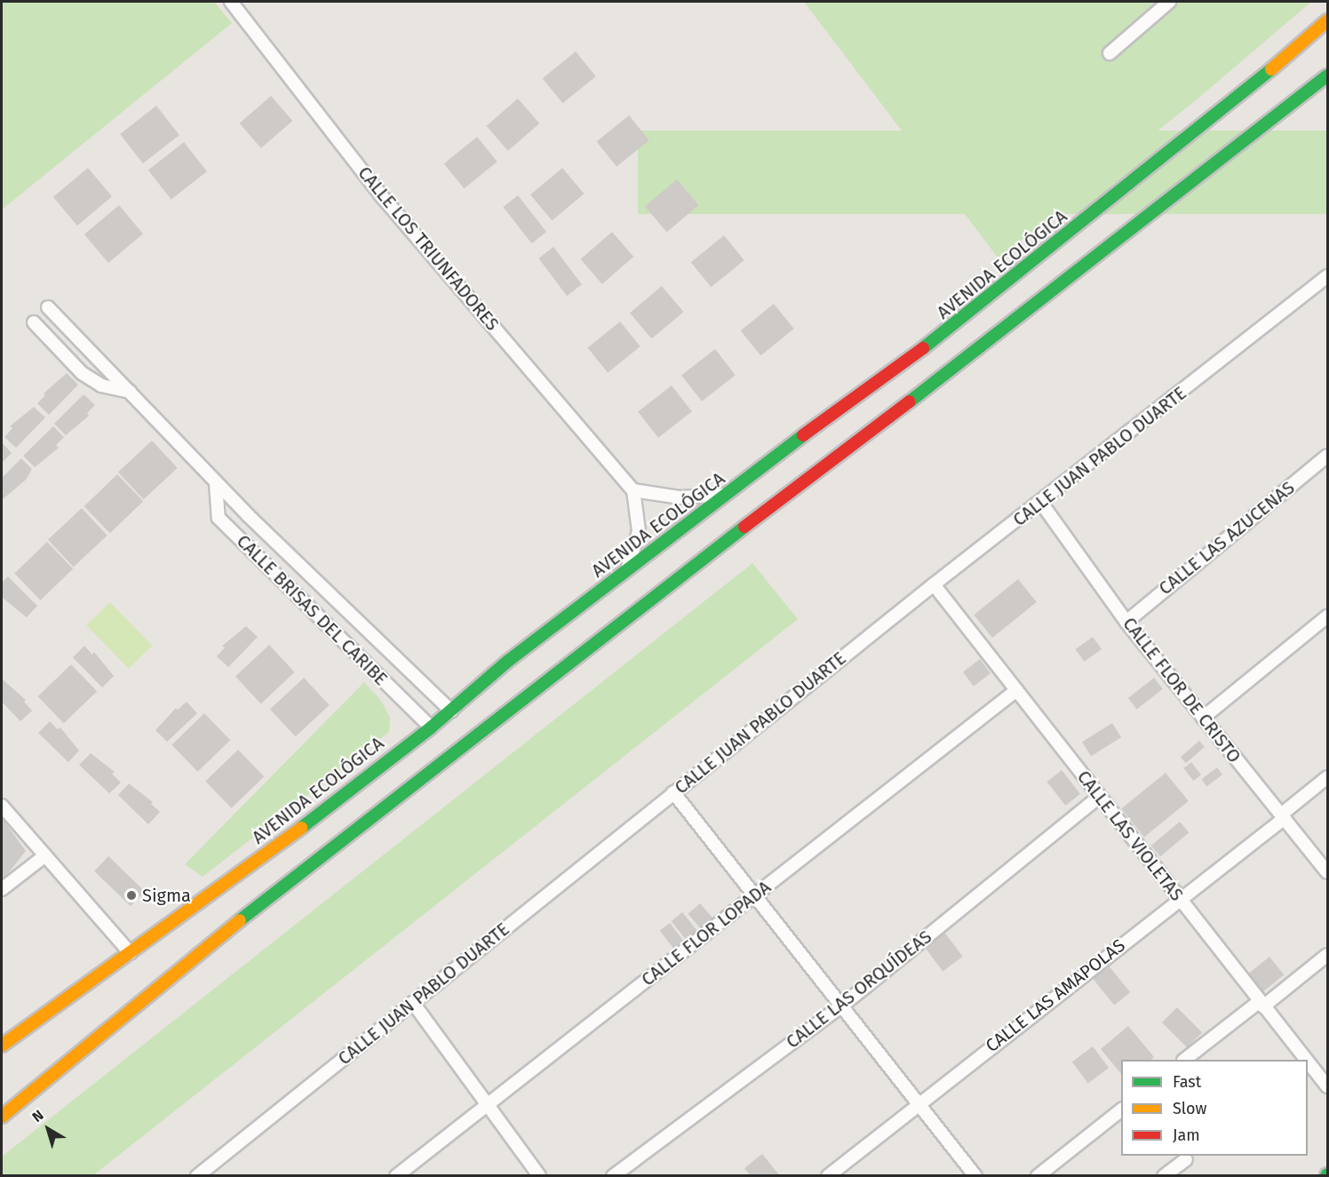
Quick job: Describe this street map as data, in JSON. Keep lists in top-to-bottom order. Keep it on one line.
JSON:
{"streets":{"main road":["AVENIDA ECOLÓGICA"],"street":["CALLE LOS TRIUNFADORES","CALLE JUAN PABLO DUARTE","CALLE LAS AZUCENAS","CALLE BRISAS DEL CARIBE","CALLE FLOR DE CRISTO","CALLE LAS VIOLETAS","CALLE FLOR LOPADA","CALLE LAS ORQUÍDEAS","CALLE LAS AMAPOLAS"]},"crossings":[["AVENIDA ECOLÓGICA","CALLE BRISAS DEL CARIBE"],["CALLE JUAN PABLO DUARTE","CALLE FLOR DE CRISTO"],["CALLE JUAN PABLO DUARTE","CALLE LAS VIOLETAS"],["CALLE LAS AZUCENAS","CALLE FLOR DE CRISTO"],["CALLE FLOR DE CRISTO","CALLE LAS AMAPOLAS"],["CALLE LAS VIOLETAS","CALLE FLOR LOPADA"],["CALLE LAS VIOLETAS","CALLE LAS ORQUÍDEAS"],["CALLE LAS VIOLETAS","CALLE LAS AMAPOLAS"]],"places":["Sigma"],"legend":["Fast","Slow","Jam"],"north":"top left"}
